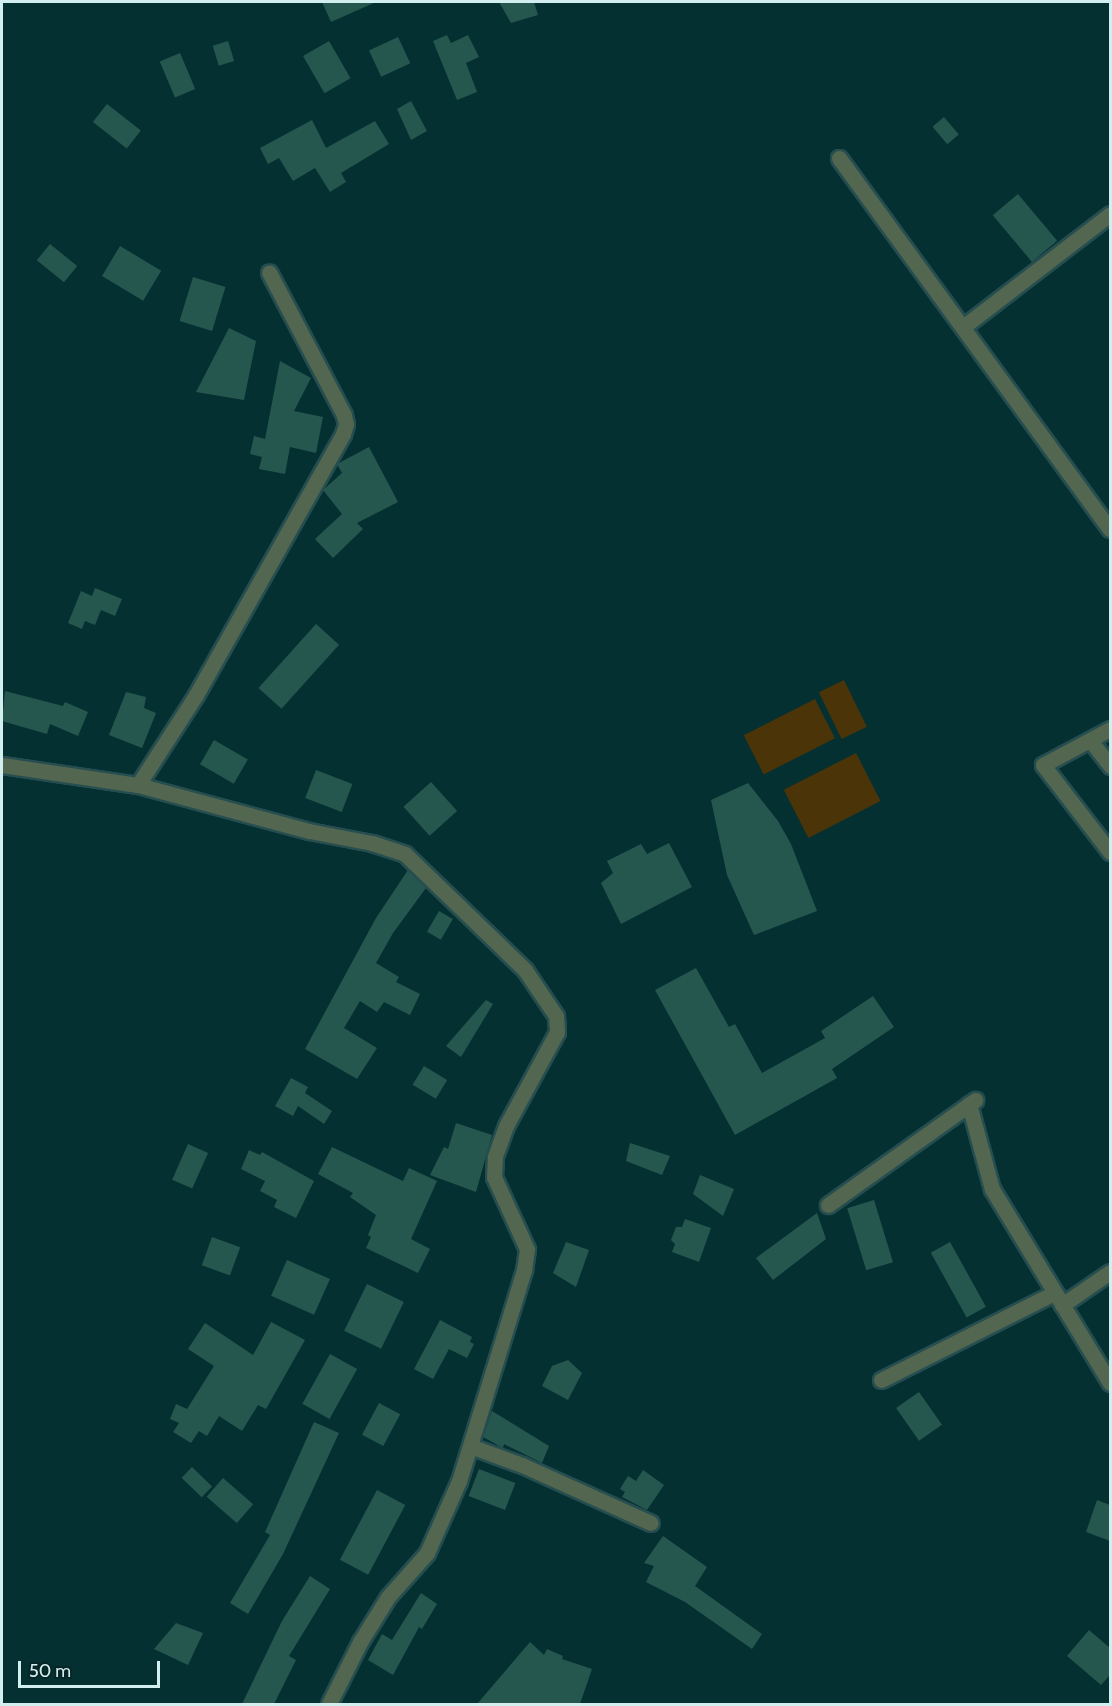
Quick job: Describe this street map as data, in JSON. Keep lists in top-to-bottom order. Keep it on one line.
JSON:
{"scale_bar":"50 m"}
